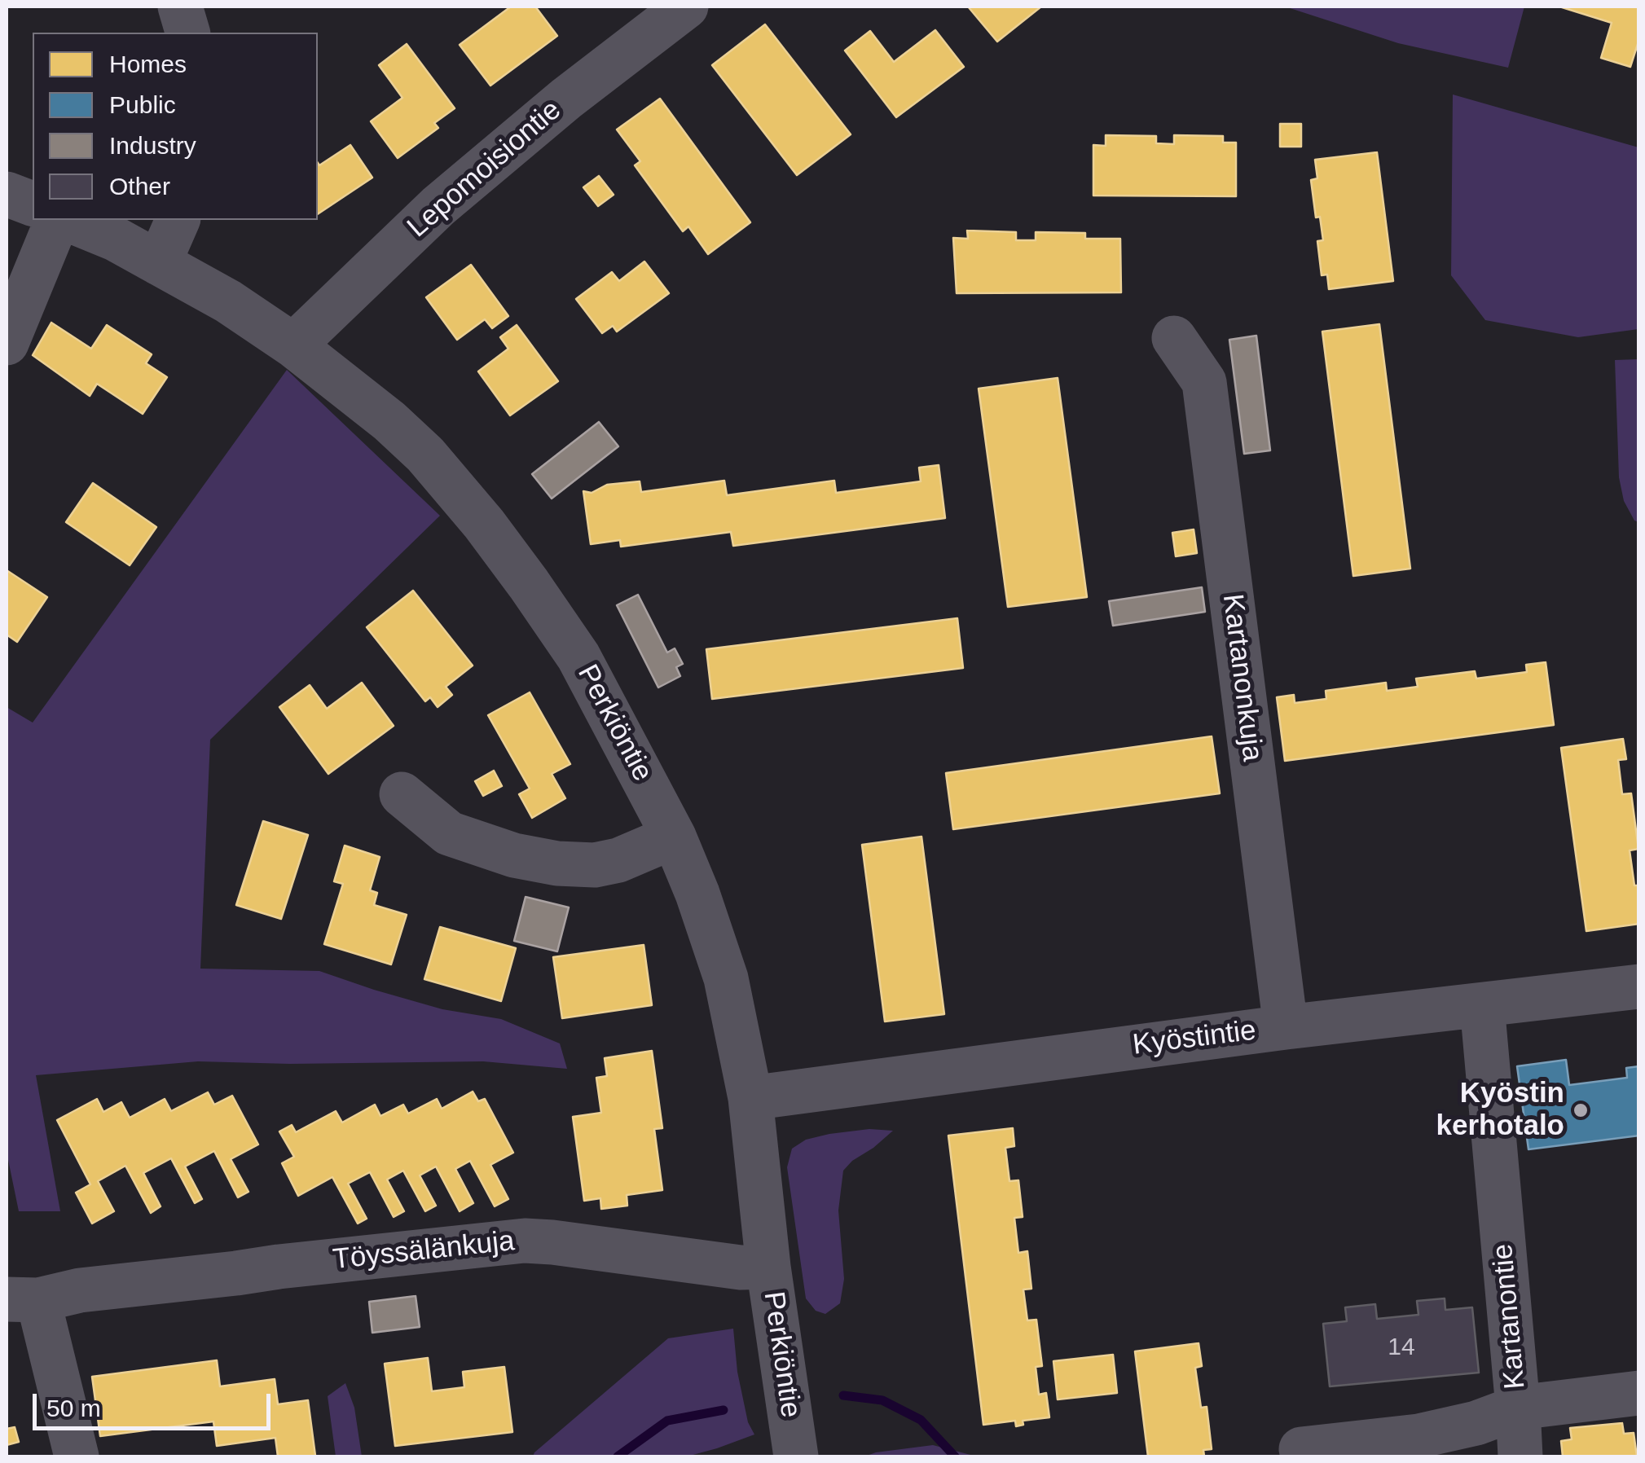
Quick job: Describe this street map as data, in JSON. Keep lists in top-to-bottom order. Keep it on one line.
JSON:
{"streets":{"street":["Lepomoisiontie","Kartanonkuja","Perkiöntie","Kyöstintie","Töyssälänkuja","Kartanontie"]},"crossings":[["Lepomoisiontie","Perkiöntie"],["Kartanonkuja","Kyöstintie"],["Perkiöntie","Kyöstintie"],["Perkiöntie","Töyssälänkuja"],["Kyöstintie","Kartanontie"]],"places":["Kyöstin kerhotalo"],"house_numbers":["14"],"legend":["Homes","Public","Industry","Other"],"scale_bar":"50 m"}
